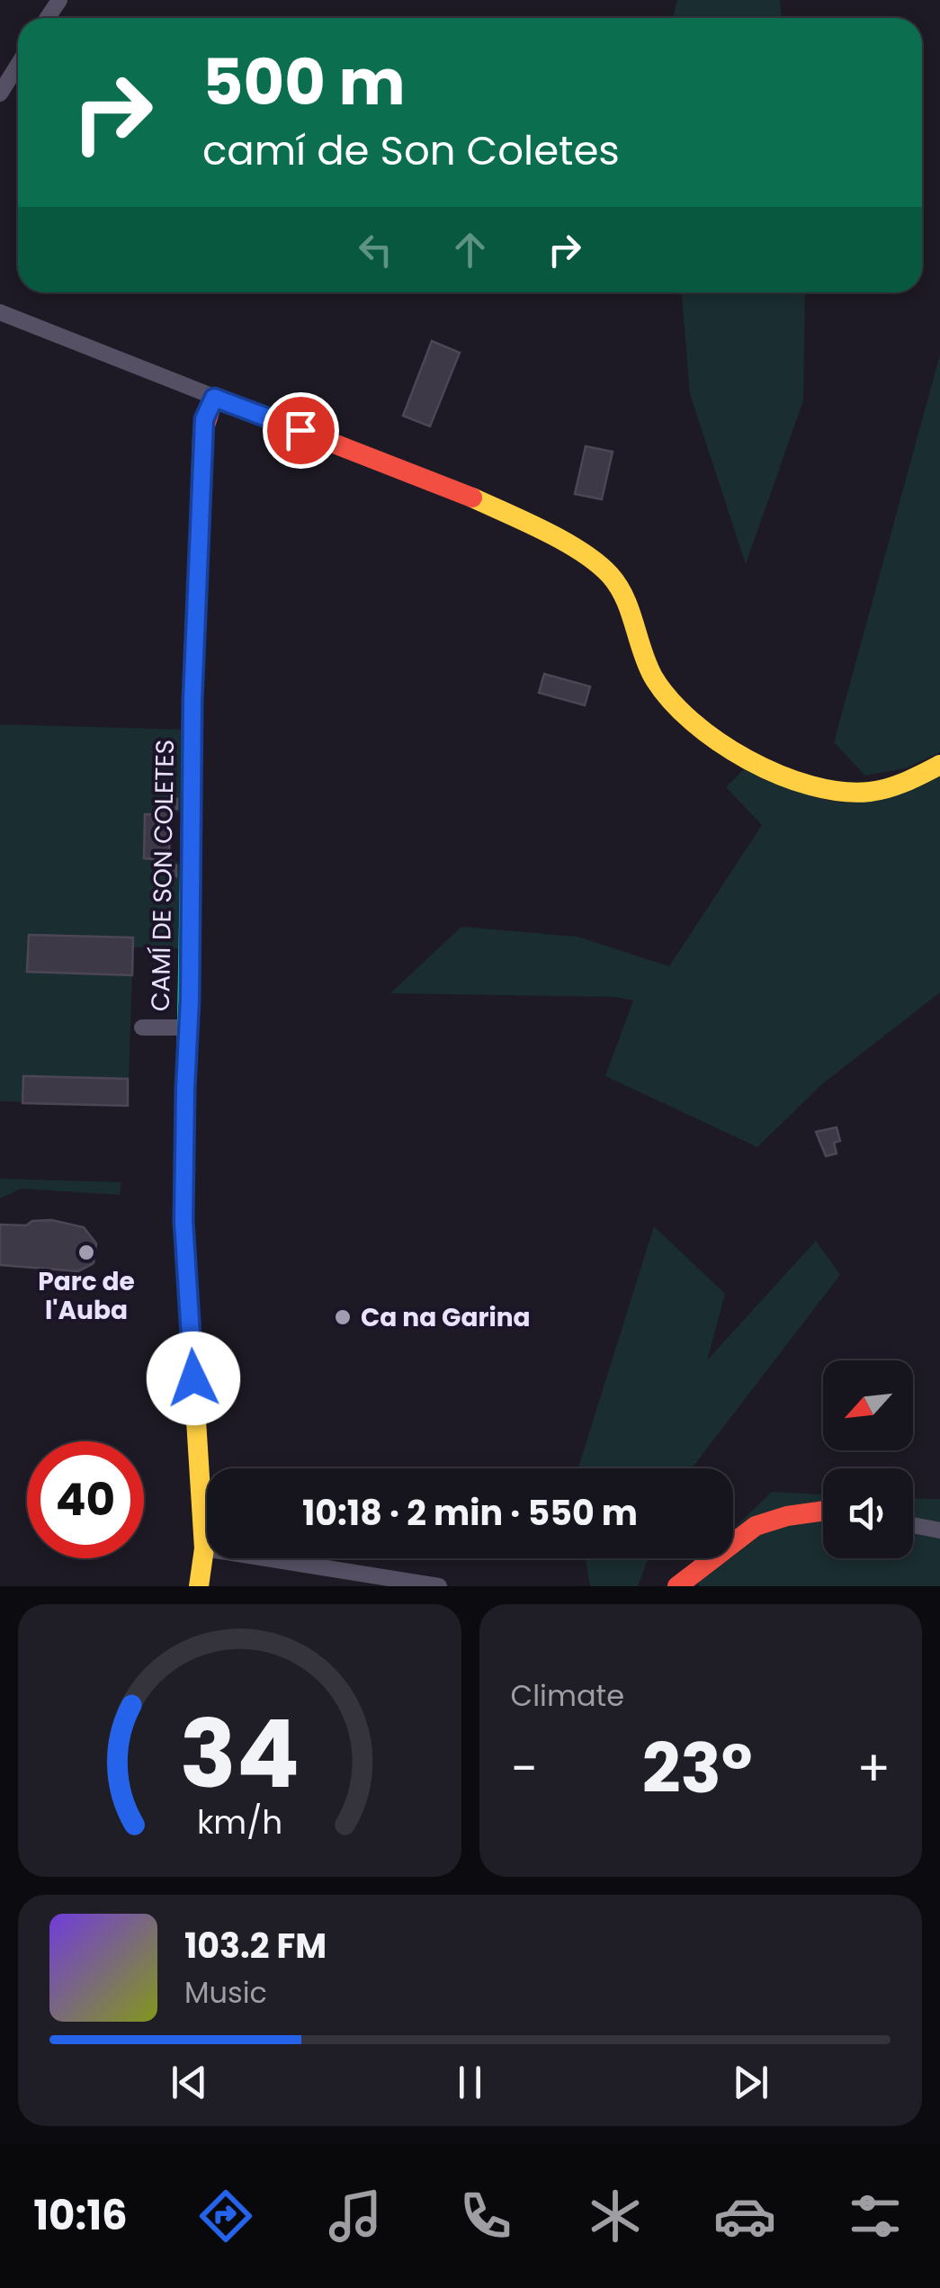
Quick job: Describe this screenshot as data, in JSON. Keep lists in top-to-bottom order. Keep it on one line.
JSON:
{"streets":{"street":["CAMÍ DE SON COLETES"]},"places":["Parc de l'Auba","Ca na Garina"],"north":"bottom left","page":{"turn":["500 m","camí de Son Coletes"],"limit":"40","trip":"10:18 · 2 min · 550 m","tile":"Climate","heat":["−","23°","+"],"song":["103.2 FM","Music"],"tabs":"10:16","gauge":["34","km/h"]}}
